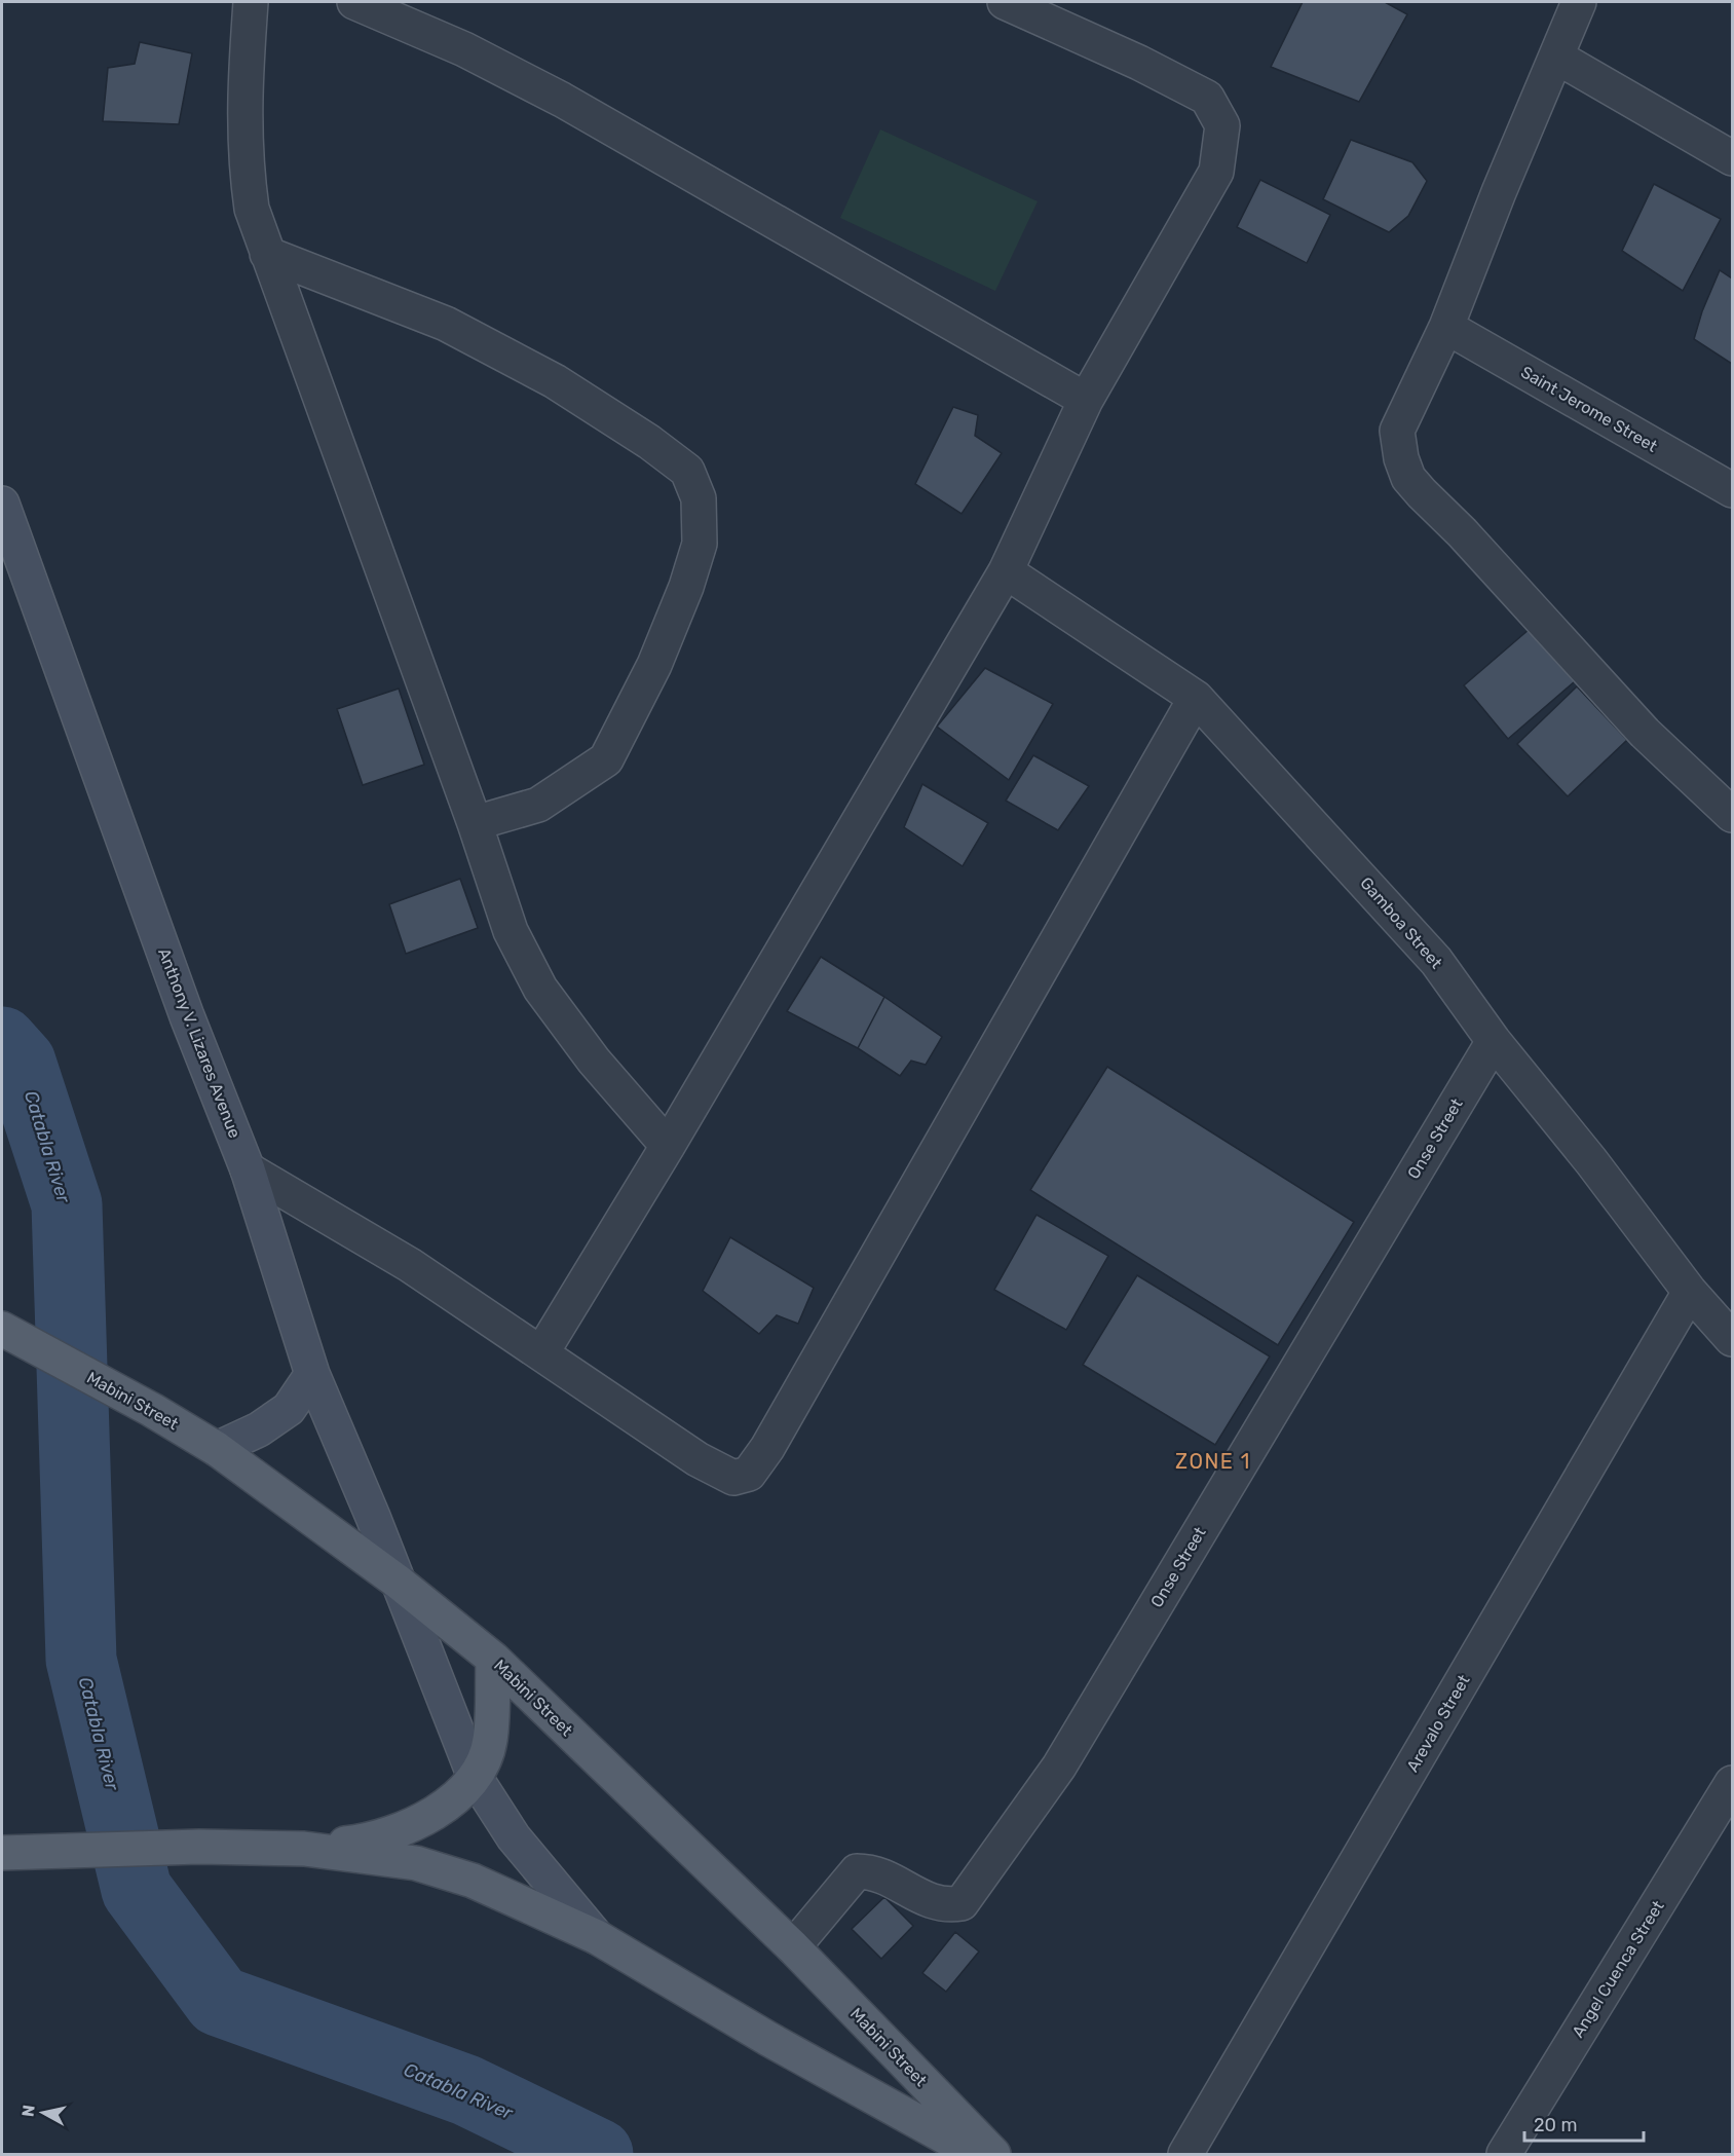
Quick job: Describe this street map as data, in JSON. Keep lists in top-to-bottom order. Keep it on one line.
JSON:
{"streets":{"main road":["Anthony V. Lizares Avenue","Mabini Street"],"street":["Saint Jerome Street","Gamboa Street","Onse Street","Arevalo Street","Angel Cuenca Street"]},"crossings":[["Gamboa Street","Onse Street"],["Gamboa Street","Arevalo Street"],["Anthony V. Lizares Avenue","Mabini Street"],["Onse Street","Mabini Street"]],"districts":["ZONE 1"],"water":["Catabla River"],"scale_bar":"20 m","north":"left"}
